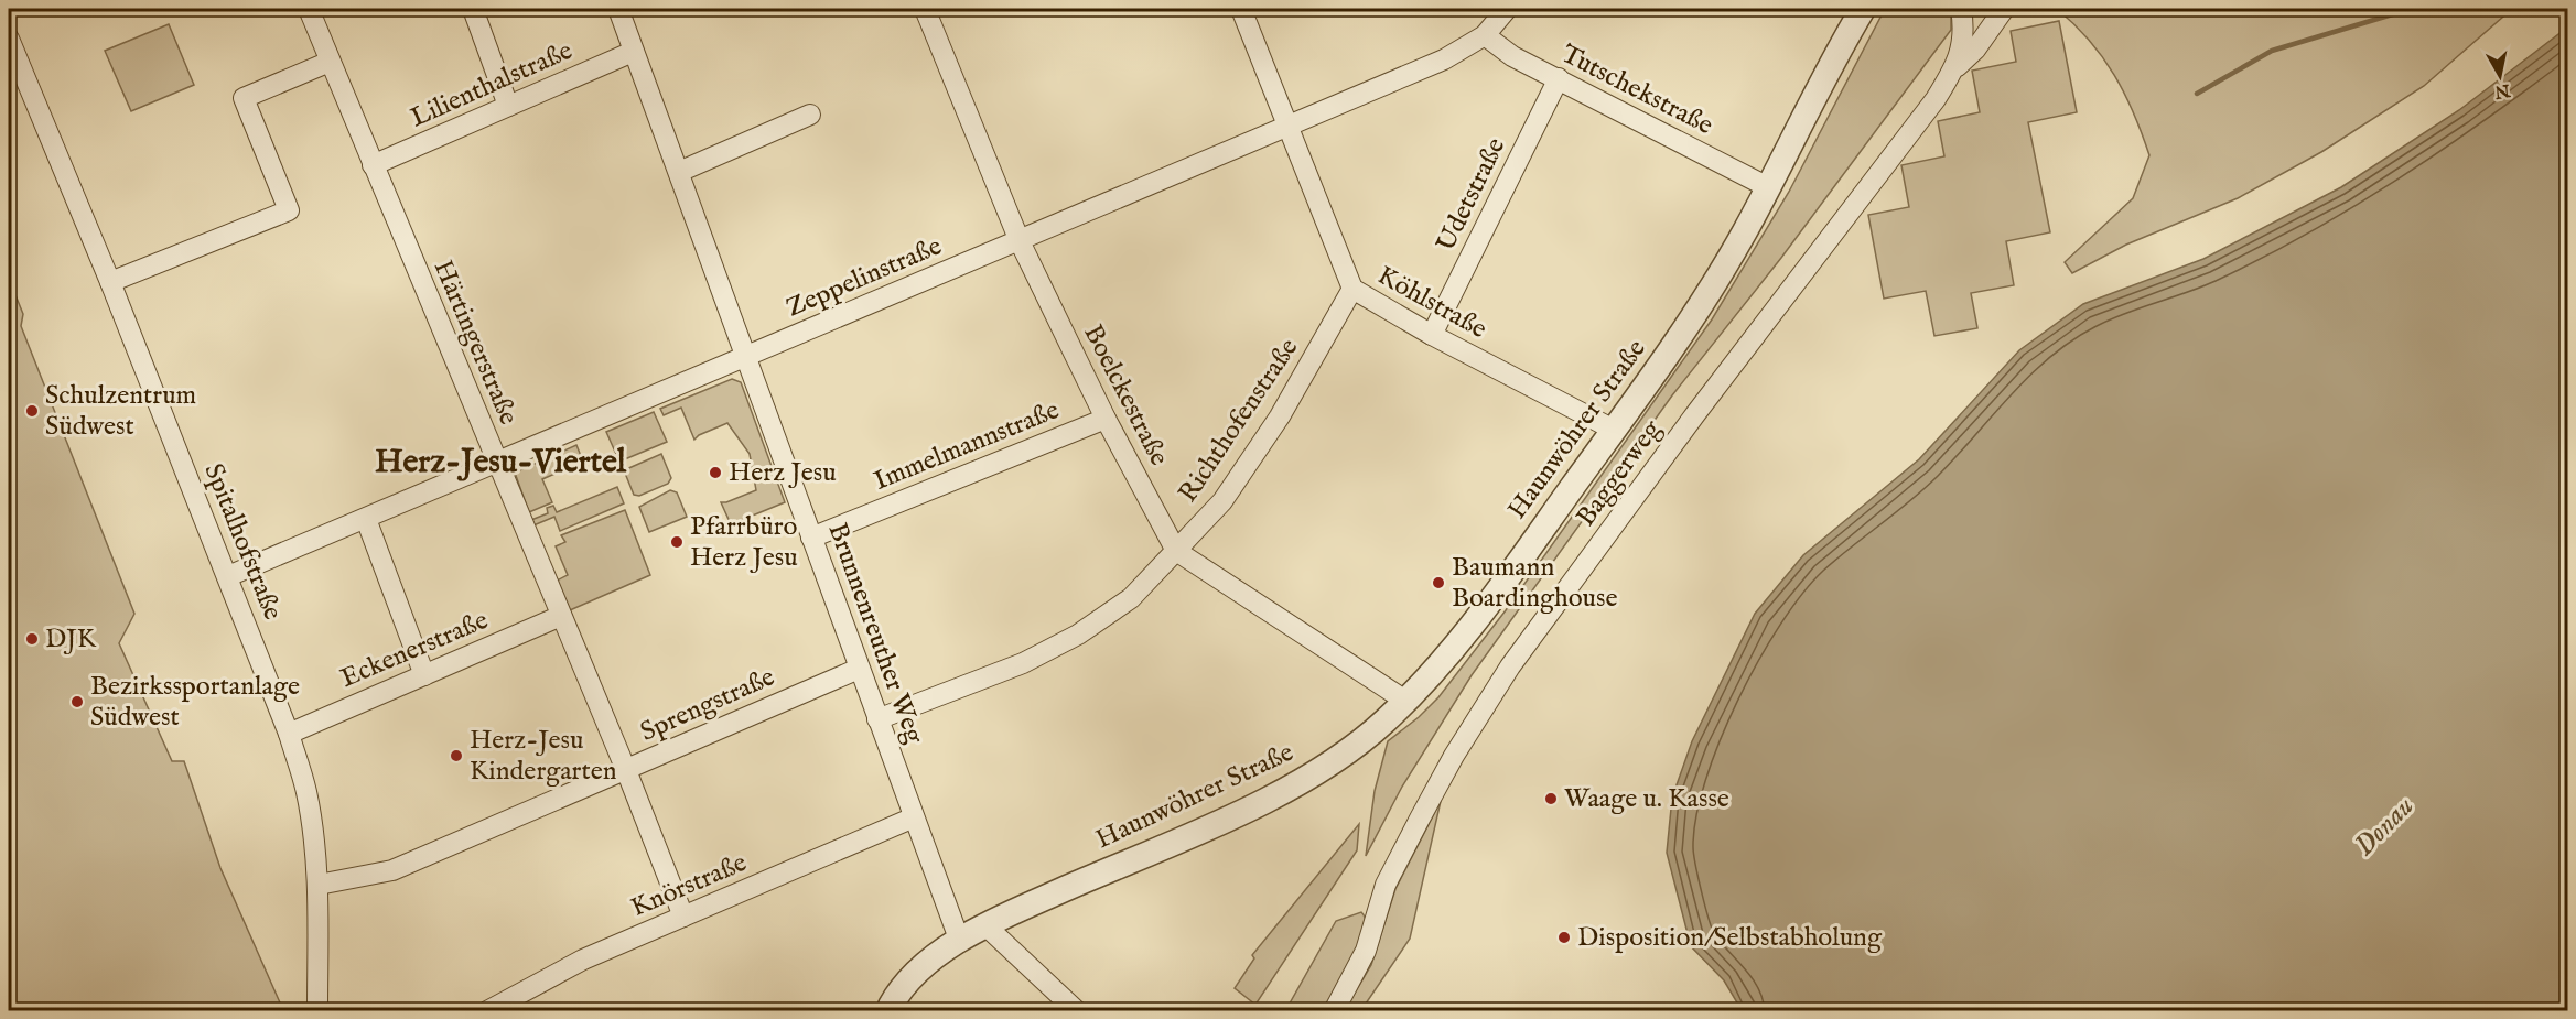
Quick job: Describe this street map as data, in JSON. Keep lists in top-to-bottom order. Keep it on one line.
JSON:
{"streets":{"street":["Lilienthalstraße","Tutschekstraße","Udetstraße","Zeppelinstraße","Köhlstraße","Härtingerstraße","Boelckestraße","Richthofenstraße","Haunwöhrer Straße","Immelmannstraße","Baggerweg","Spitalhofstraße","Brunnenreuther Weg","Eckenerstraße","Sprengstraße","Knörstraße"]},"crossings":[["Lilienthalstraße","Härtingerstraße"],["Lilienthalstraße","Brunnenreuther Weg"],["Tutschekstraße","Udetstraße"],["Tutschekstraße","Zeppelinstraße"],["Tutschekstraße","Haunwöhrer Straße"],["Udetstraße","Köhlstraße"],["Zeppelinstraße","Köhlstraße"],["Zeppelinstraße","Härtingerstraße"],["Zeppelinstraße","Boelckestraße"],["Zeppelinstraße","Spitalhofstraße"],["Zeppelinstraße","Brunnenreuther Weg"],["Köhlstraße","Richthofenstraße"],["Köhlstraße","Haunwöhrer Straße"],["Härtingerstraße","Eckenerstraße"],["Härtingerstraße","Sprengstraße"],["Härtingerstraße","Knörstraße"],["Boelckestraße","Richthofenstraße"],["Boelckestraße","Haunwöhrer Straße"],["Boelckestraße","Immelmannstraße"],["Richthofenstraße","Brunnenreuther Weg"],["Haunwöhrer Straße","Brunnenreuther Weg"],["Immelmannstraße","Brunnenreuther Weg"],["Spitalhofstraße","Eckenerstraße"],["Spitalhofstraße","Sprengstraße"],["Brunnenreuther Weg","Sprengstraße"],["Brunnenreuther Weg","Knörstraße"]],"districts":["Herz-Jesu-Viertel"],"water":["Donau"],"places":["Schulzentrum Südwest","Herz Jesu","Pfarrbüro Herz Jesu","Baumann Boardinghouse","DJK","Bezirkssportanlage Südwest","Herz-Jesu Kindergarten","Waage u. Kasse","Disposition/Selbstabholung"],"north":"bottom"}
